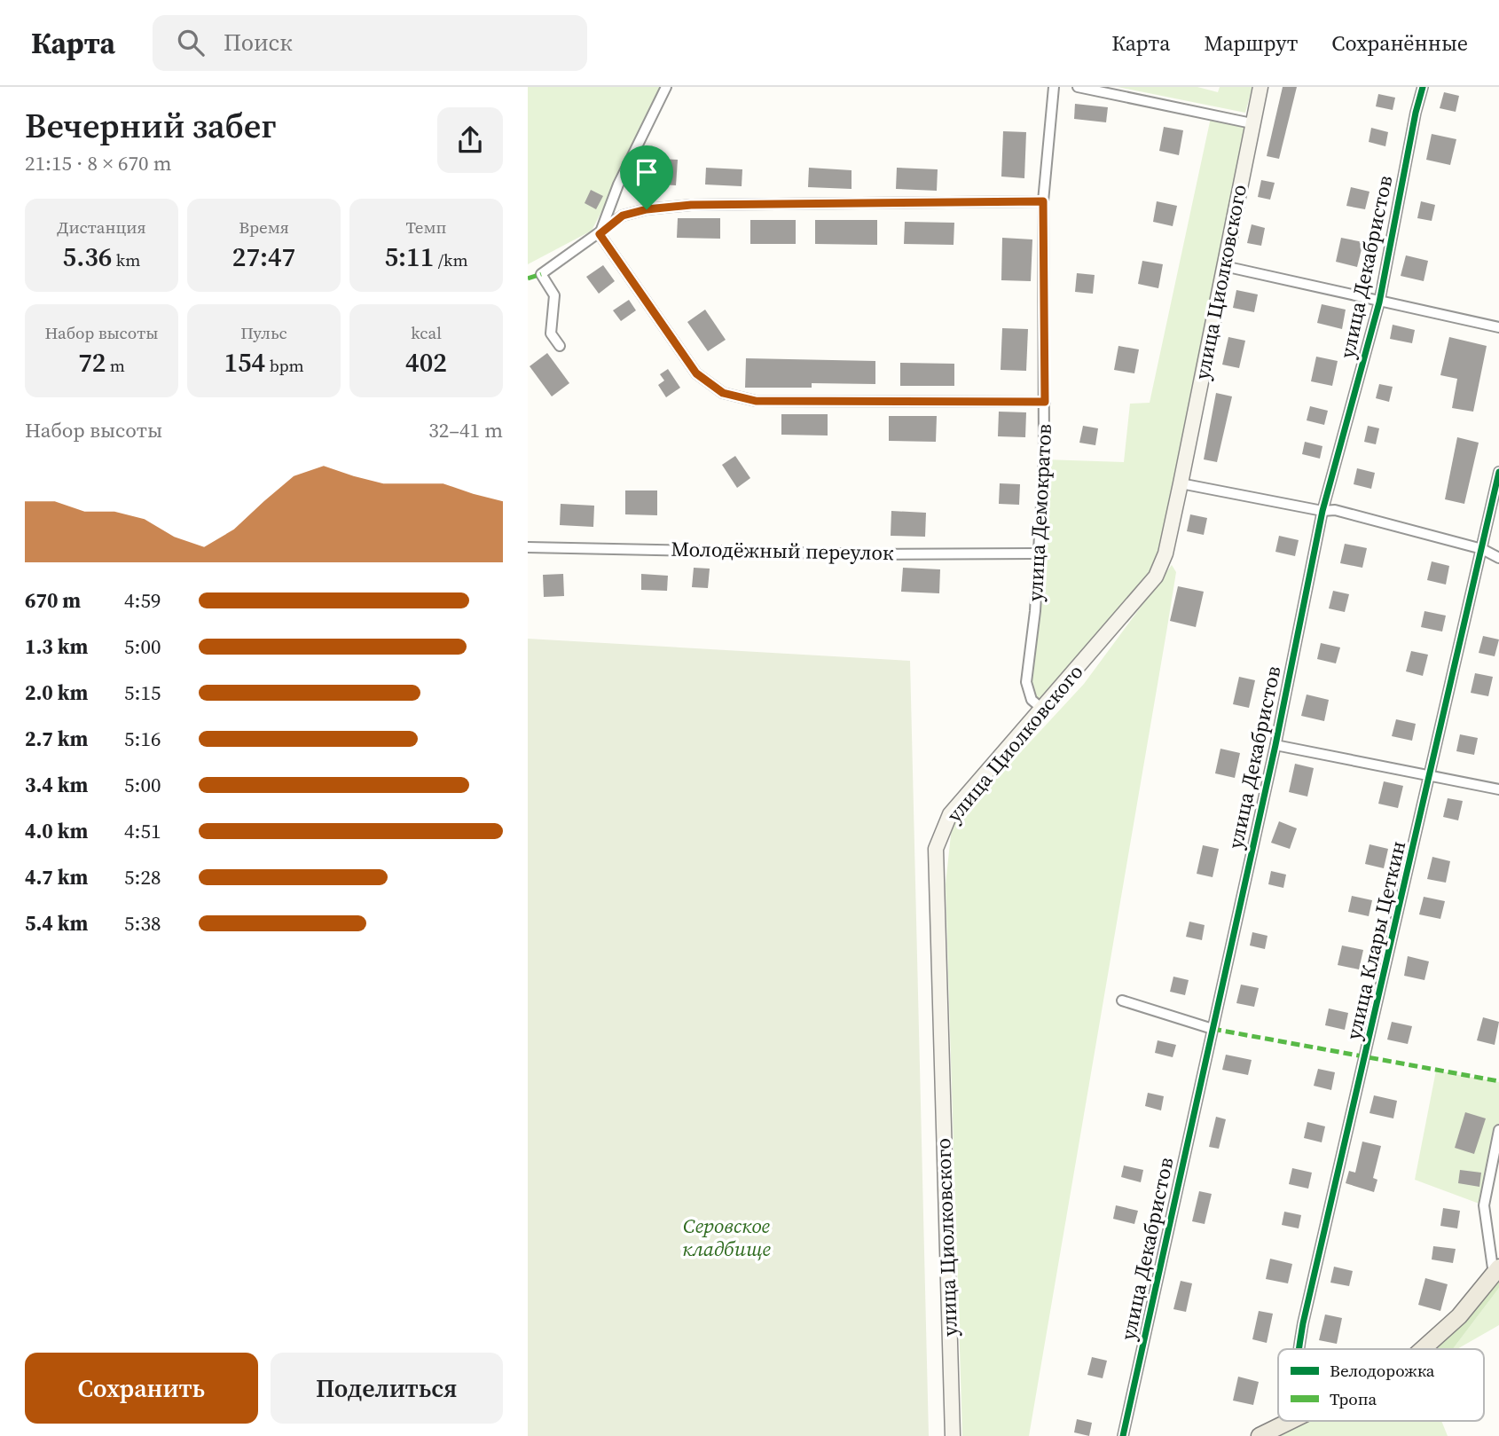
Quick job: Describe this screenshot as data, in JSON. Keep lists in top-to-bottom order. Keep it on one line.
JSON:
{"streets":{"main road":["улица Циолковского"],"street":["улица Декабристов","улица Демократов","Молодёжный переулок","улица Клары Цеткин"]},"crossings":[["улица Циолковского","улица Демократов"],["улица Демократов","Молодёжный переулок"]],"parks":["Серовское кладбище"],"legend":["Велодорожка","Тропа"],"page":{"header":"Карта","search":"Поиск","nav":["Карта","Маршрут","Сохранённые"],"heading":["Вечерний забег","21:15 · 8 × 670 m"],"stats":[["Дистанция","5.36 km"],["Время","27:47"],["Темп","5:11 /km"],["Набор высоты","72 m"],["Пульс","154 bpm"],["kcal","402"]],"chart":["Набор высоты","32–41 m"],"list":[{"name":"670 m","note":"4:59"},{"name":"1.3 km","note":"5:00"},{"name":"2.0 km","note":"5:15"},{"name":"2.7 km","note":"5:16"},{"name":"3.4 km","note":"5:00"},{"name":"4.0 km","note":"4:51"},{"name":"4.7 km","note":"5:28"},{"name":"5.4 km","note":"5:38"}],"buttons":["Сохранить","Поделиться"]}}
